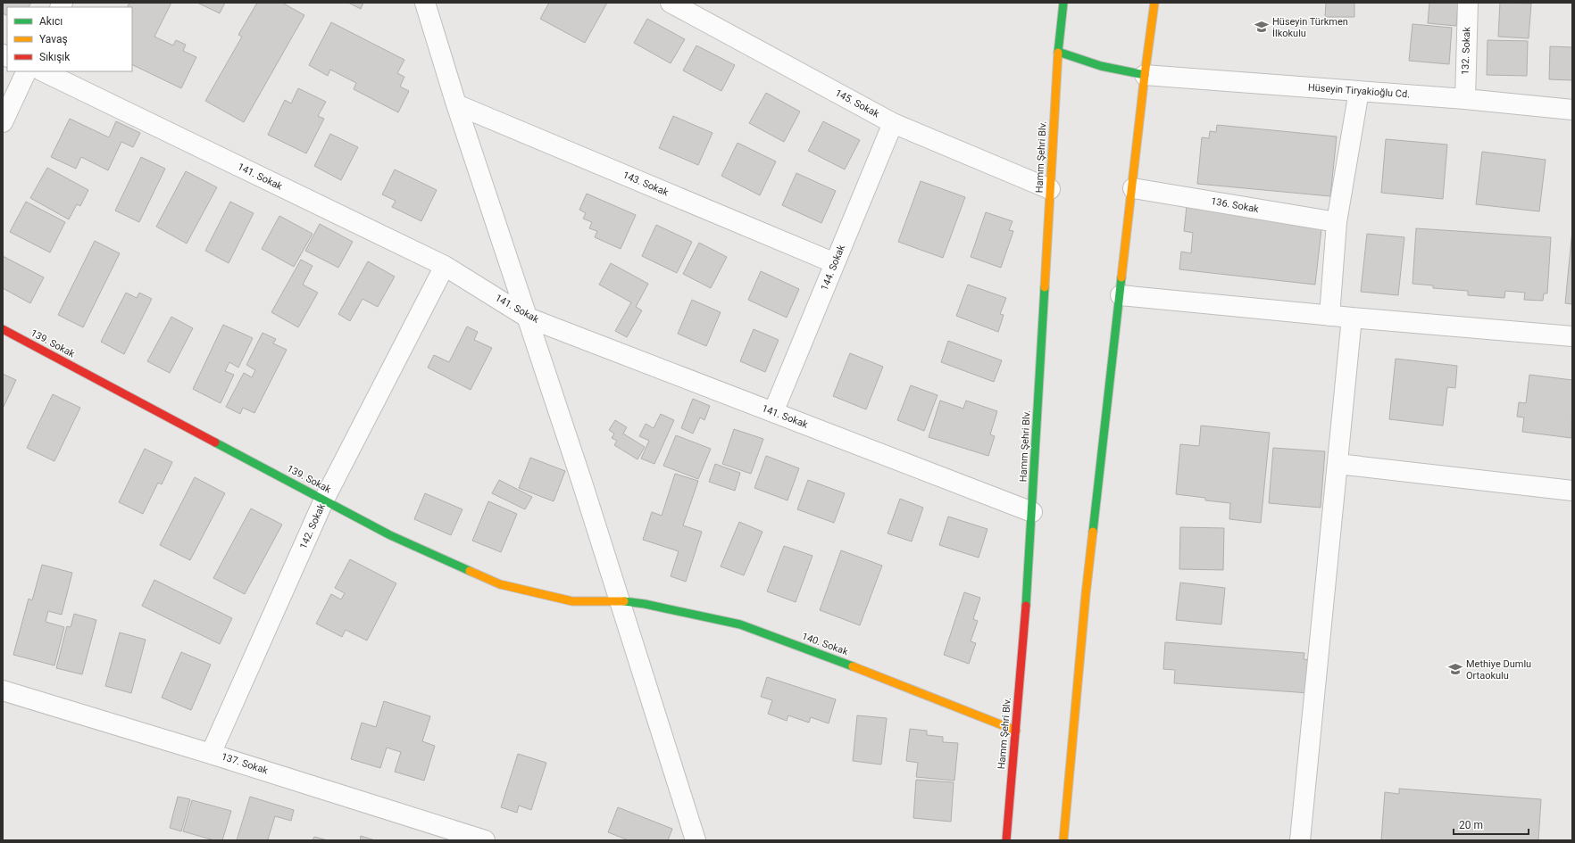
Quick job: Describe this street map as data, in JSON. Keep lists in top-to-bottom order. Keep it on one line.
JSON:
{"streets":{"main road":["Hamm Şehri Blv.","139. Sokak","140. Sokak"],"street":["132. Sokak","Hüseyin Tiryakioğlu Cd.","145. Sokak","141. Sokak","143. Sokak","136. Sokak","144. Sokak","142. Sokak","137. Sokak"]},"crossings":[["132. Sokak","Hüseyin Tiryakioğlu Cd."],["145. Sokak","Hamm Şehri Blv."],["145. Sokak","144. Sokak"],["Hamm Şehri Blv.","141. Sokak"],["Hamm Şehri Blv.","140. Sokak"],["141. Sokak","144. Sokak"],["141. Sokak","142. Sokak"],["143. Sokak","144. Sokak"],["139. Sokak","142. Sokak"],["139. Sokak","140. Sokak"],["142. Sokak","137. Sokak"]],"places":{"school or university":["Hüseyin Türkmen İlkokulu","Methiye Dumlu Ortaokulu"]},"legend":["Akıcı","Yavaş","Sıkışık"],"scale_bar":"20 m"}
